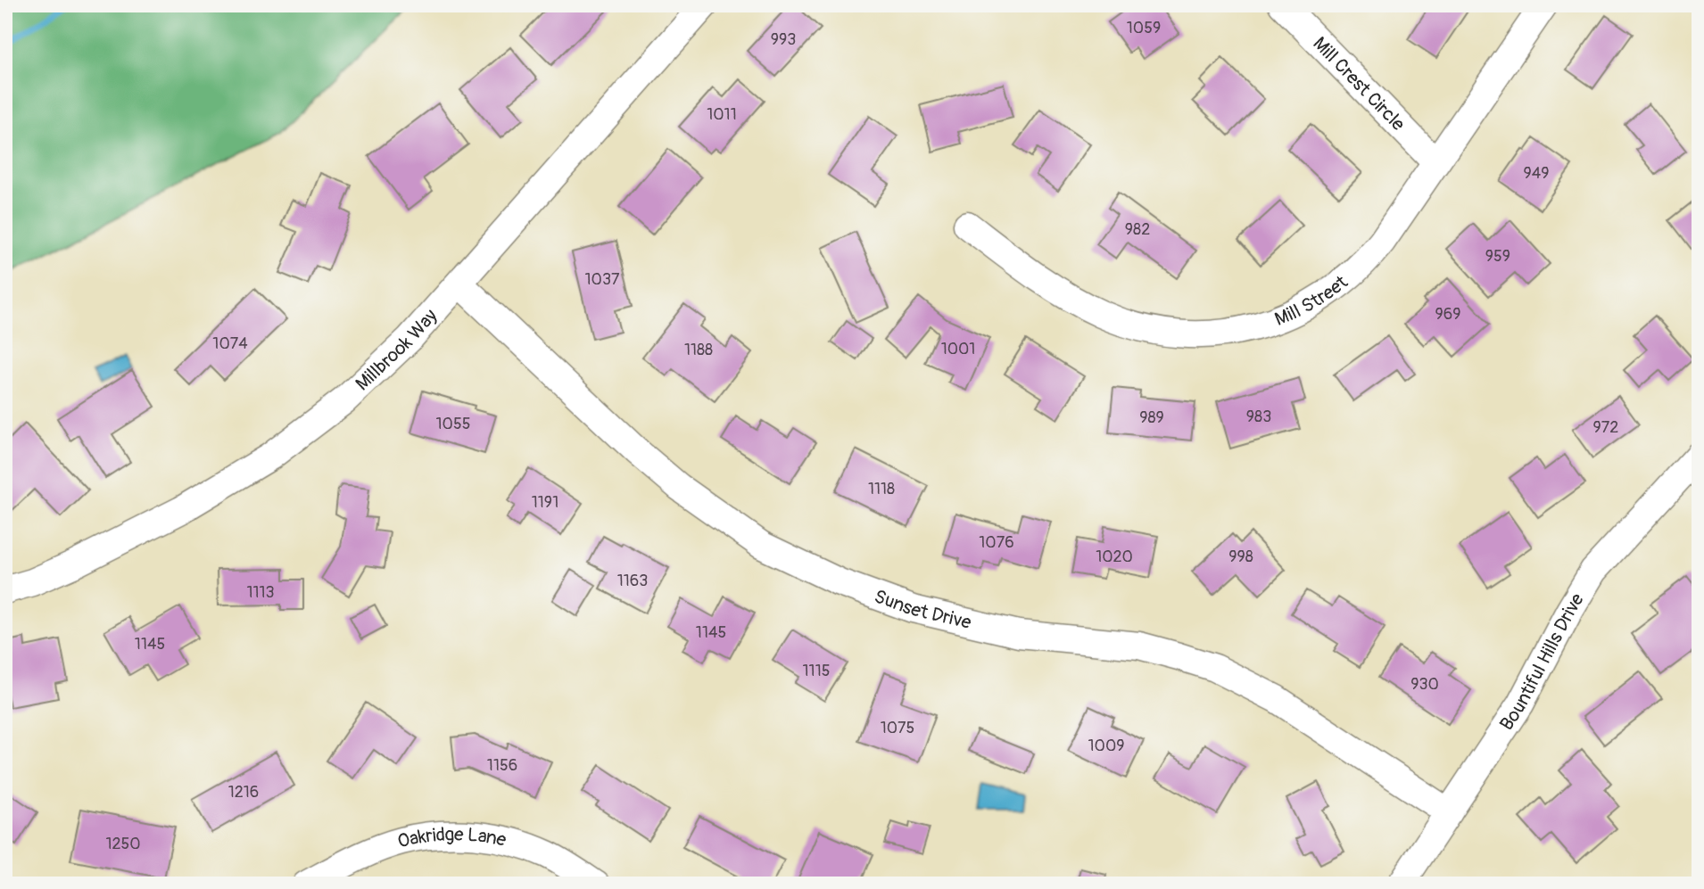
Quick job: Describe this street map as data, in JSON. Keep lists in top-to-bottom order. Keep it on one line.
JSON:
{"streets":{"street":["Mill Crest Circle","Mill Street","Millbrook Way","Sunset Drive","Bountiful Hills Drive","Oakridge Lane"]},"crossings":[["Mill Crest Circle","Mill Street"],["Millbrook Way","Sunset Drive"],["Sunset Drive","Bountiful Hills Drive"]],"house_numbers":["1059","993","1011","949","982","959","1037","969","1074","1001","1188","983","989","1055","972","1118","1191","1076","1020","998","1163","1113","1145","1145","1115","930","1075","1009","1156","1216","1250"]}
